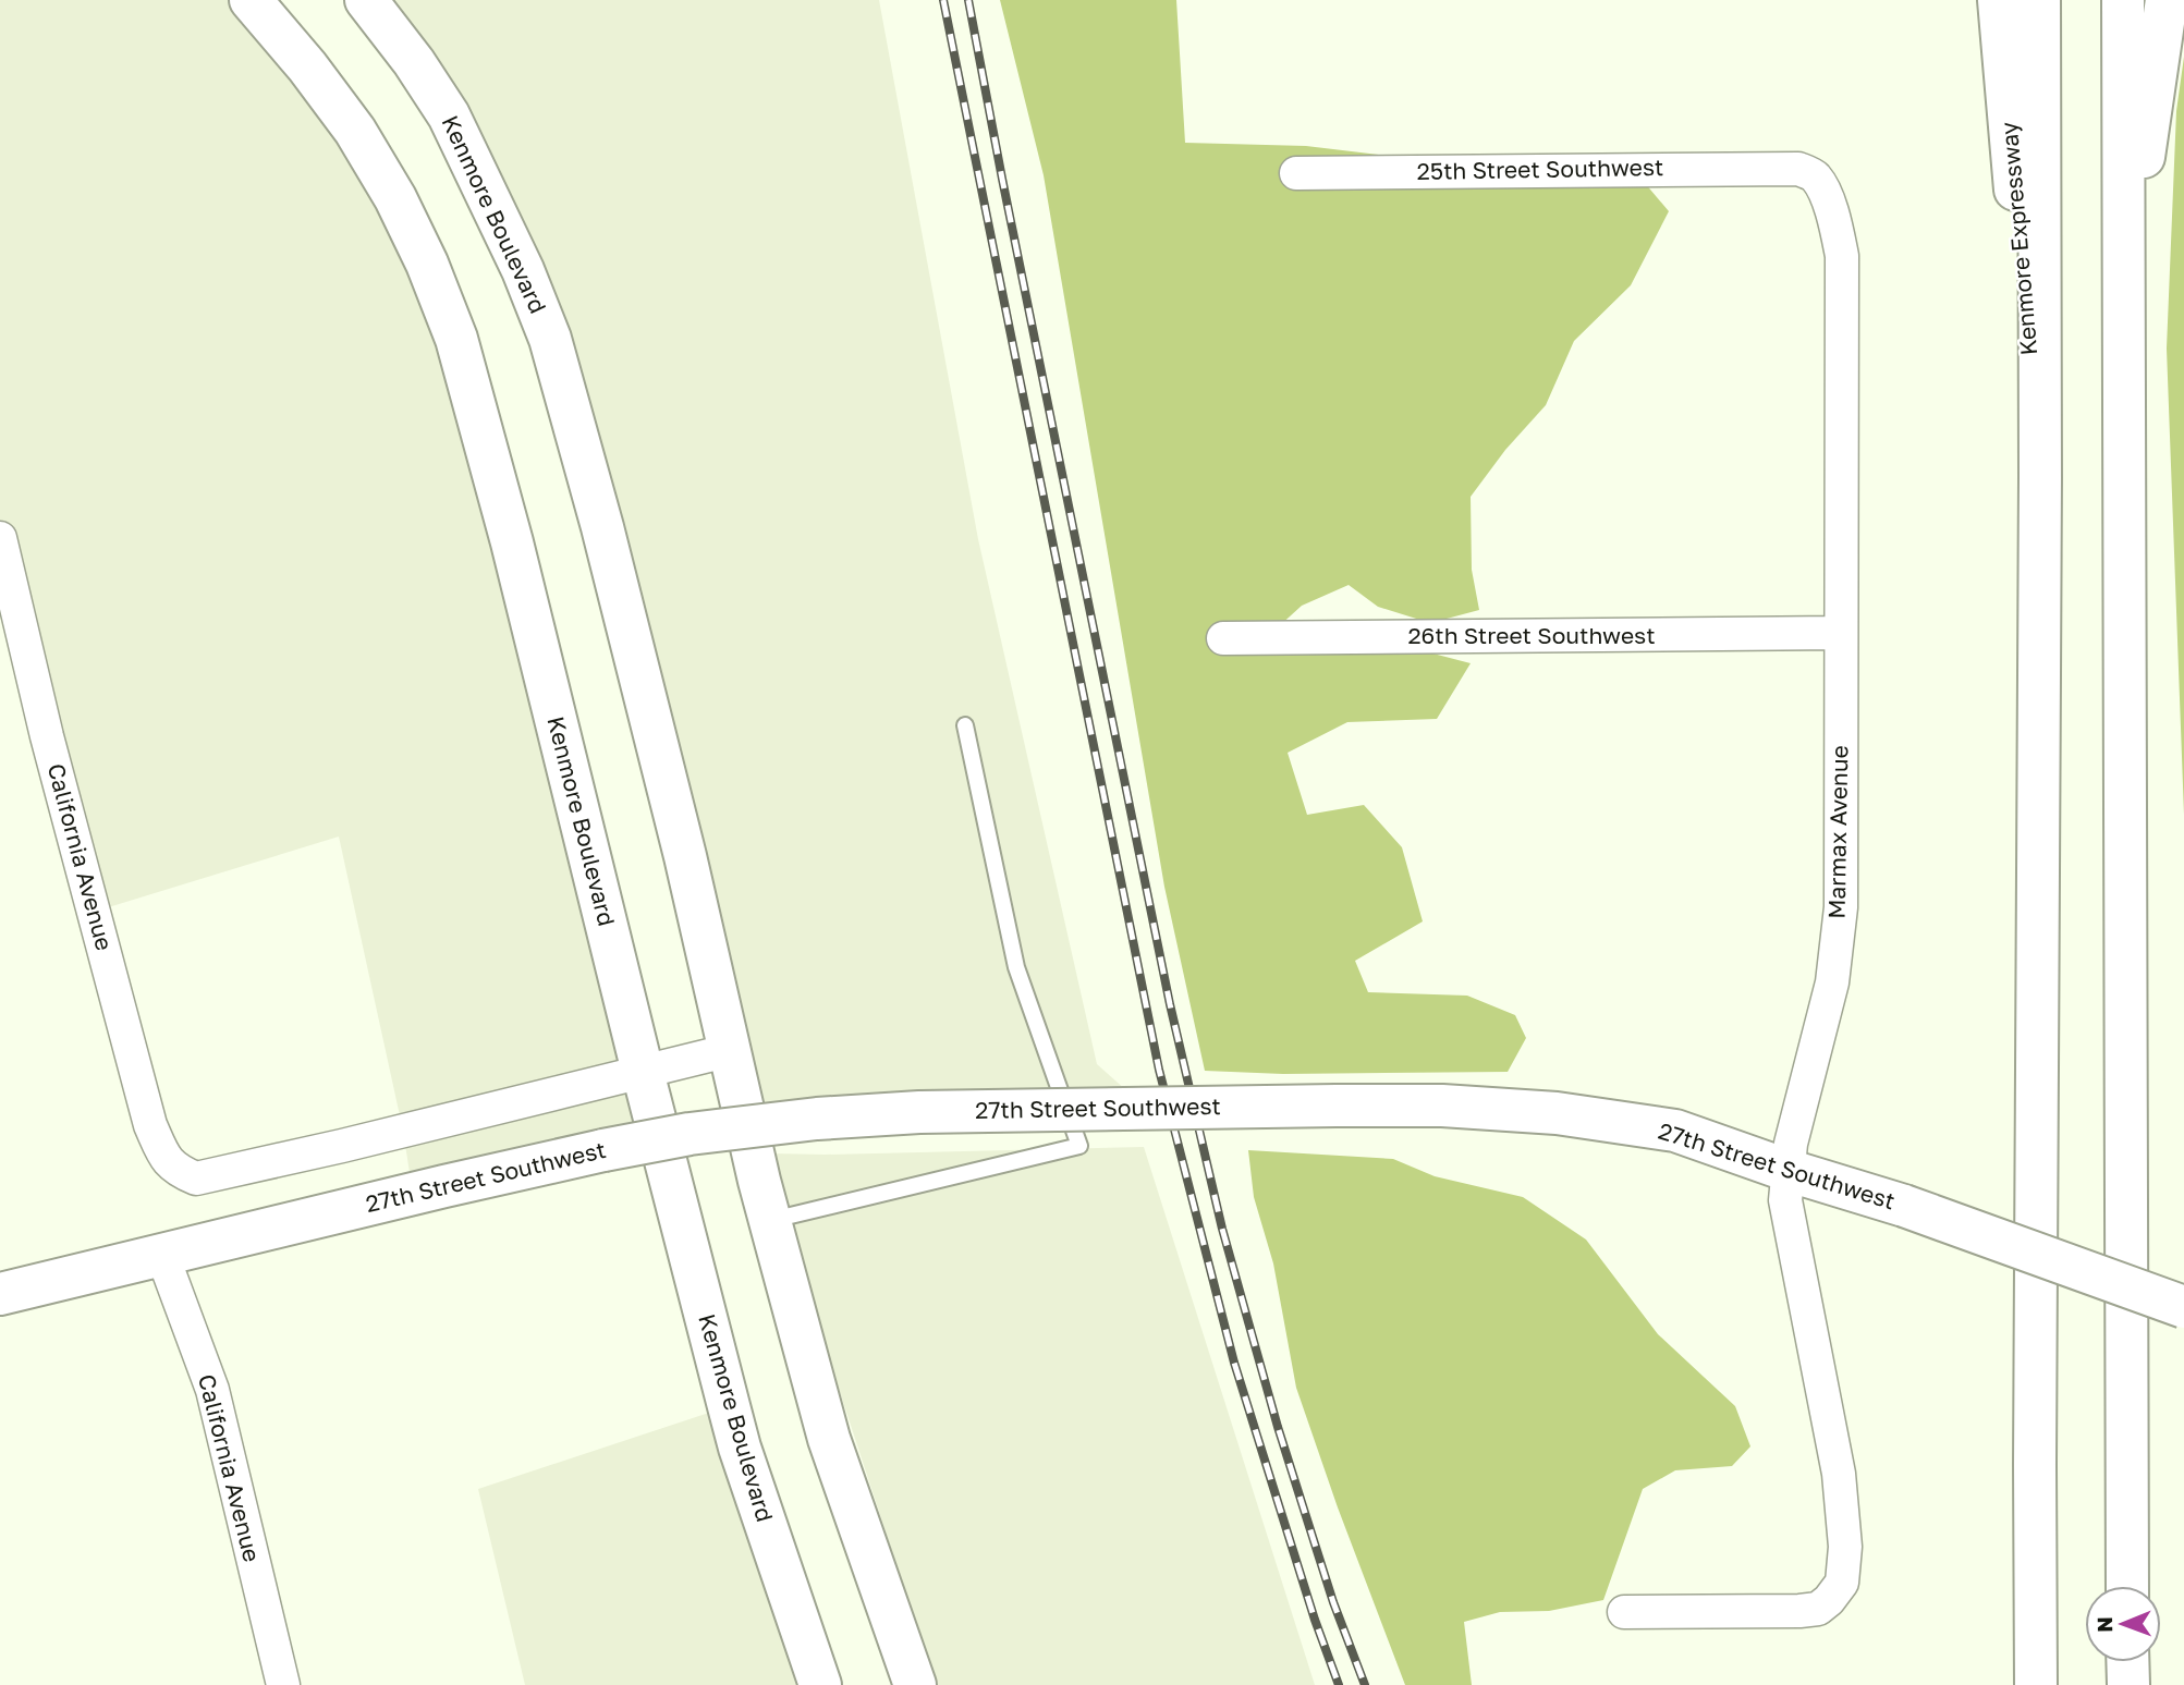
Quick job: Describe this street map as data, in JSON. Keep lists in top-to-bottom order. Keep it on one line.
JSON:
{"streets":{"main road":["Kenmore Boulevard","Kenmore Expressway","27th Street Southwest"],"street":["25th Street Southwest","26th Street Southwest","Marmax Avenue","California Avenue"]},"crossings":[["25th Street Southwest","Marmax Avenue"],["Kenmore Boulevard","California Avenue"],["26th Street Southwest","Marmax Avenue"],["Marmax Avenue","27th Street Southwest"],["California Avenue","27th Street Southwest"]],"north":"left"}
